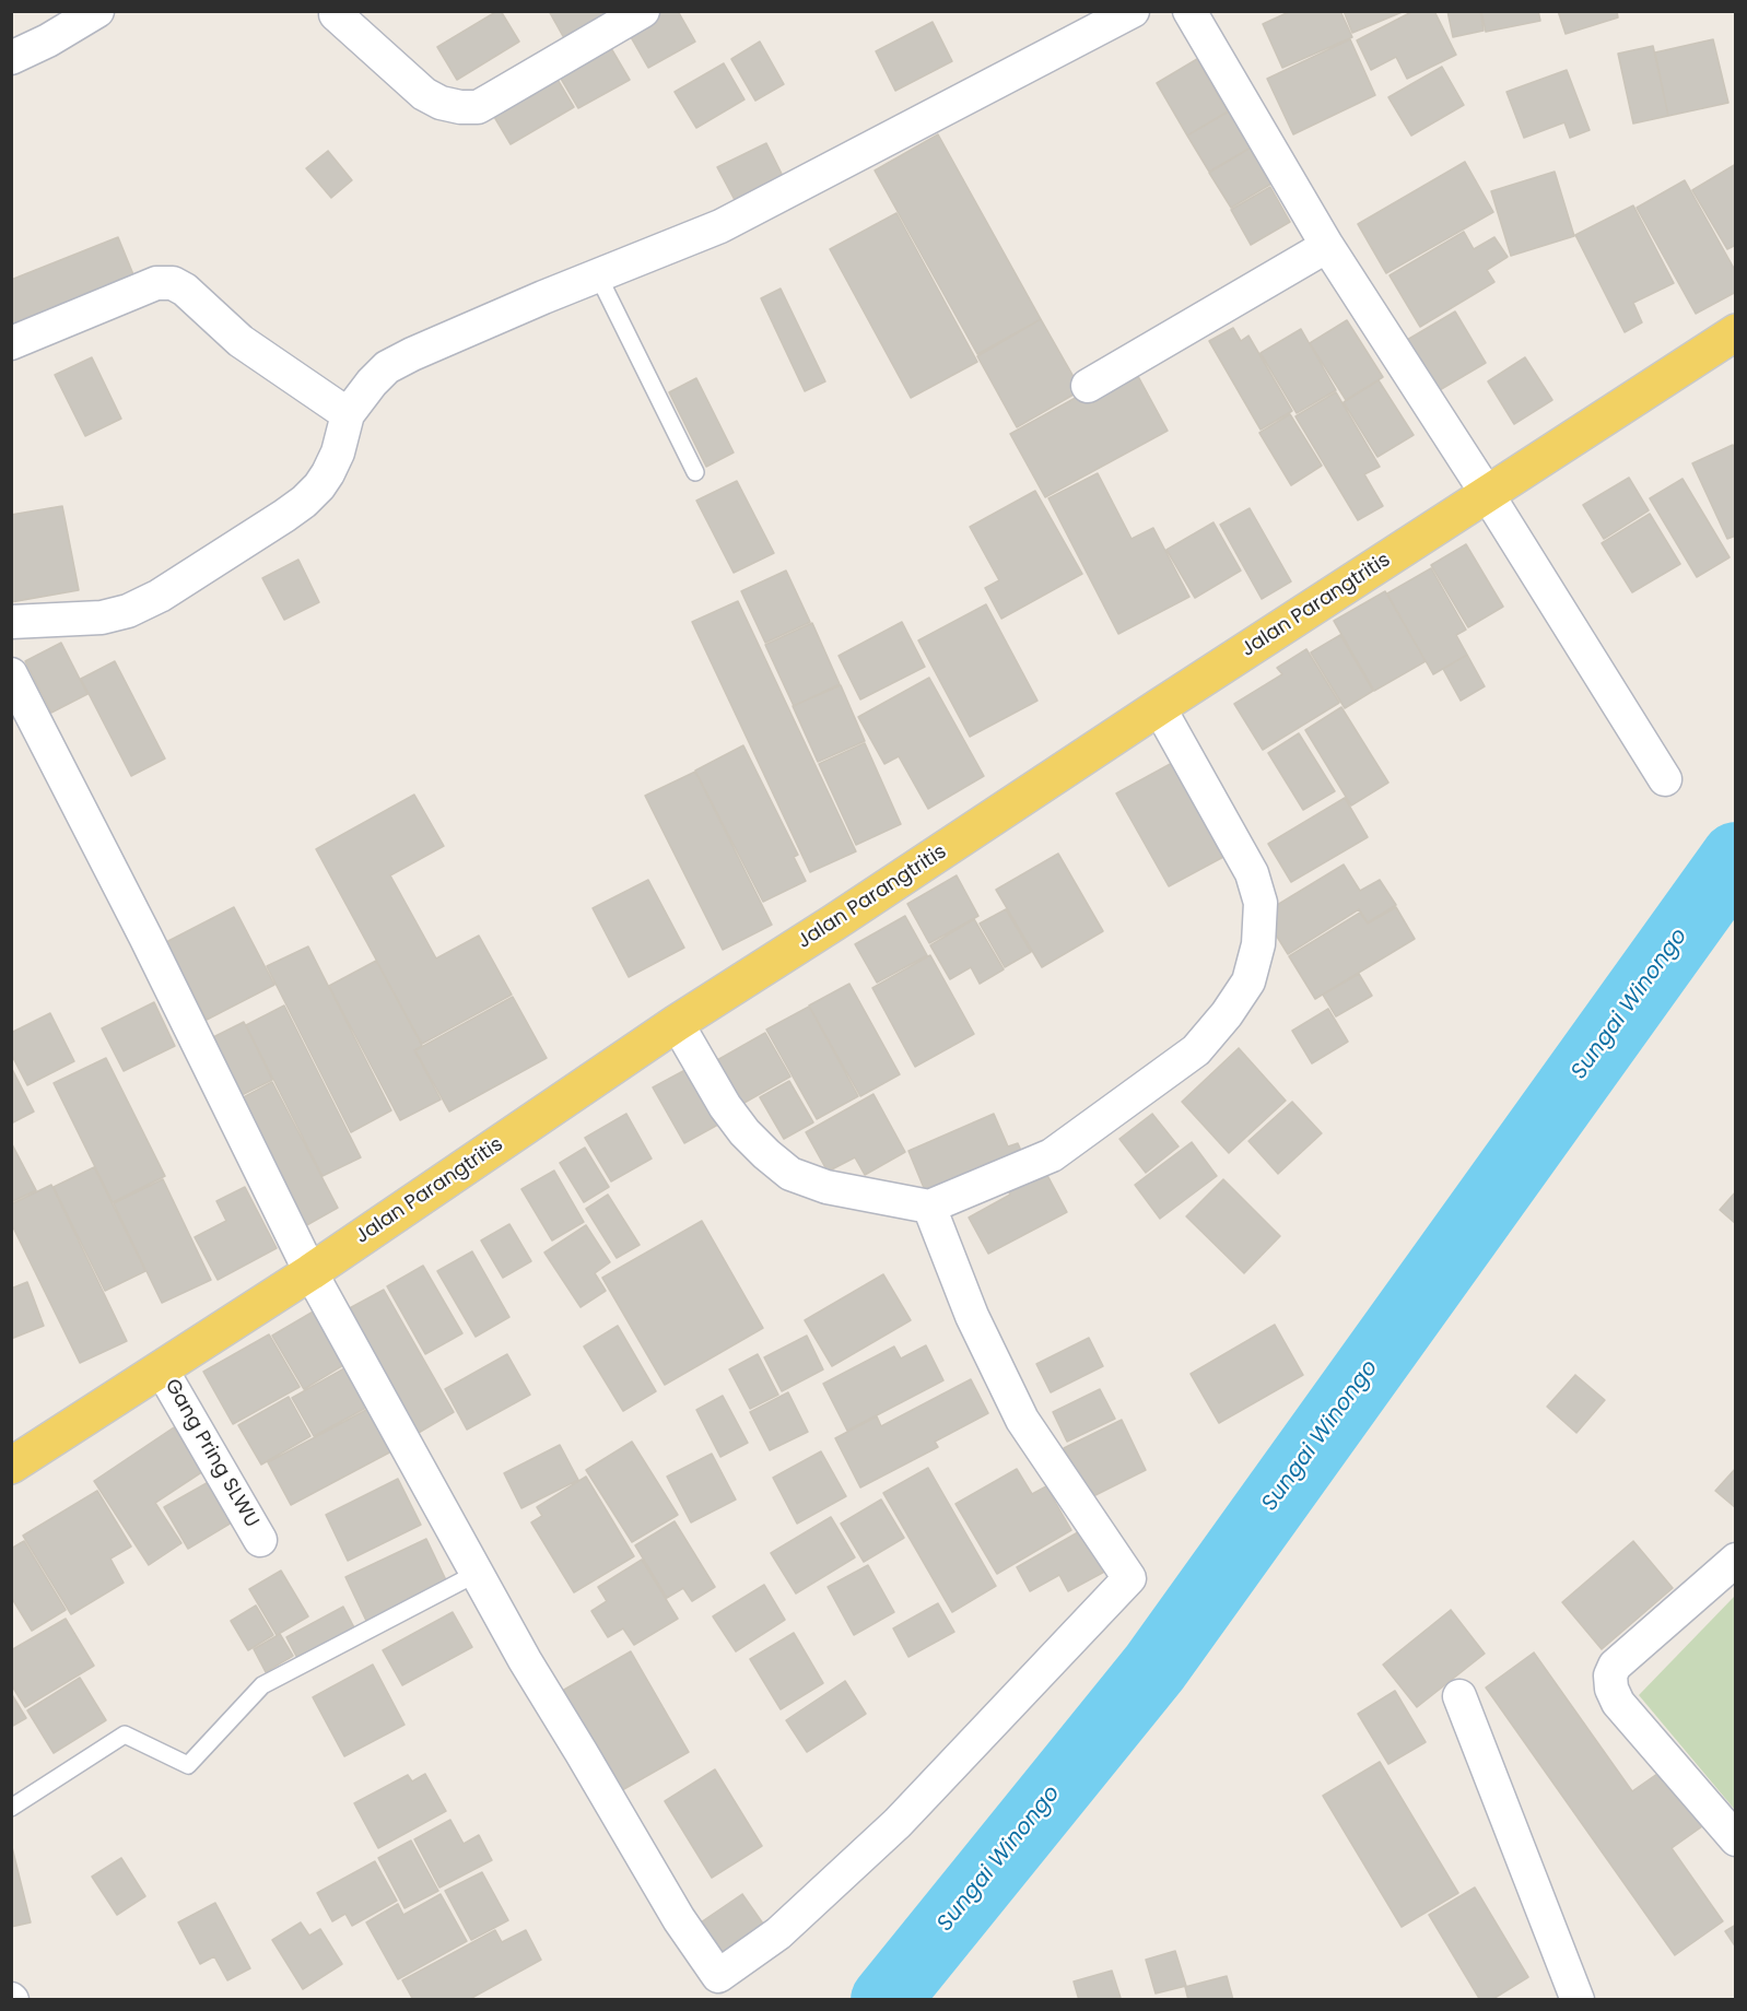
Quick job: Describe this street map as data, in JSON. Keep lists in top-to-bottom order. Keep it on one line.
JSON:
{"streets":{"main road":["Jalan Parangtritis"],"street":["Gang Pring SLWU"]},"crossings":[["Jalan Parangtritis","Gang Pring SLWU"]],"water":["Sungai Winongo"]}
